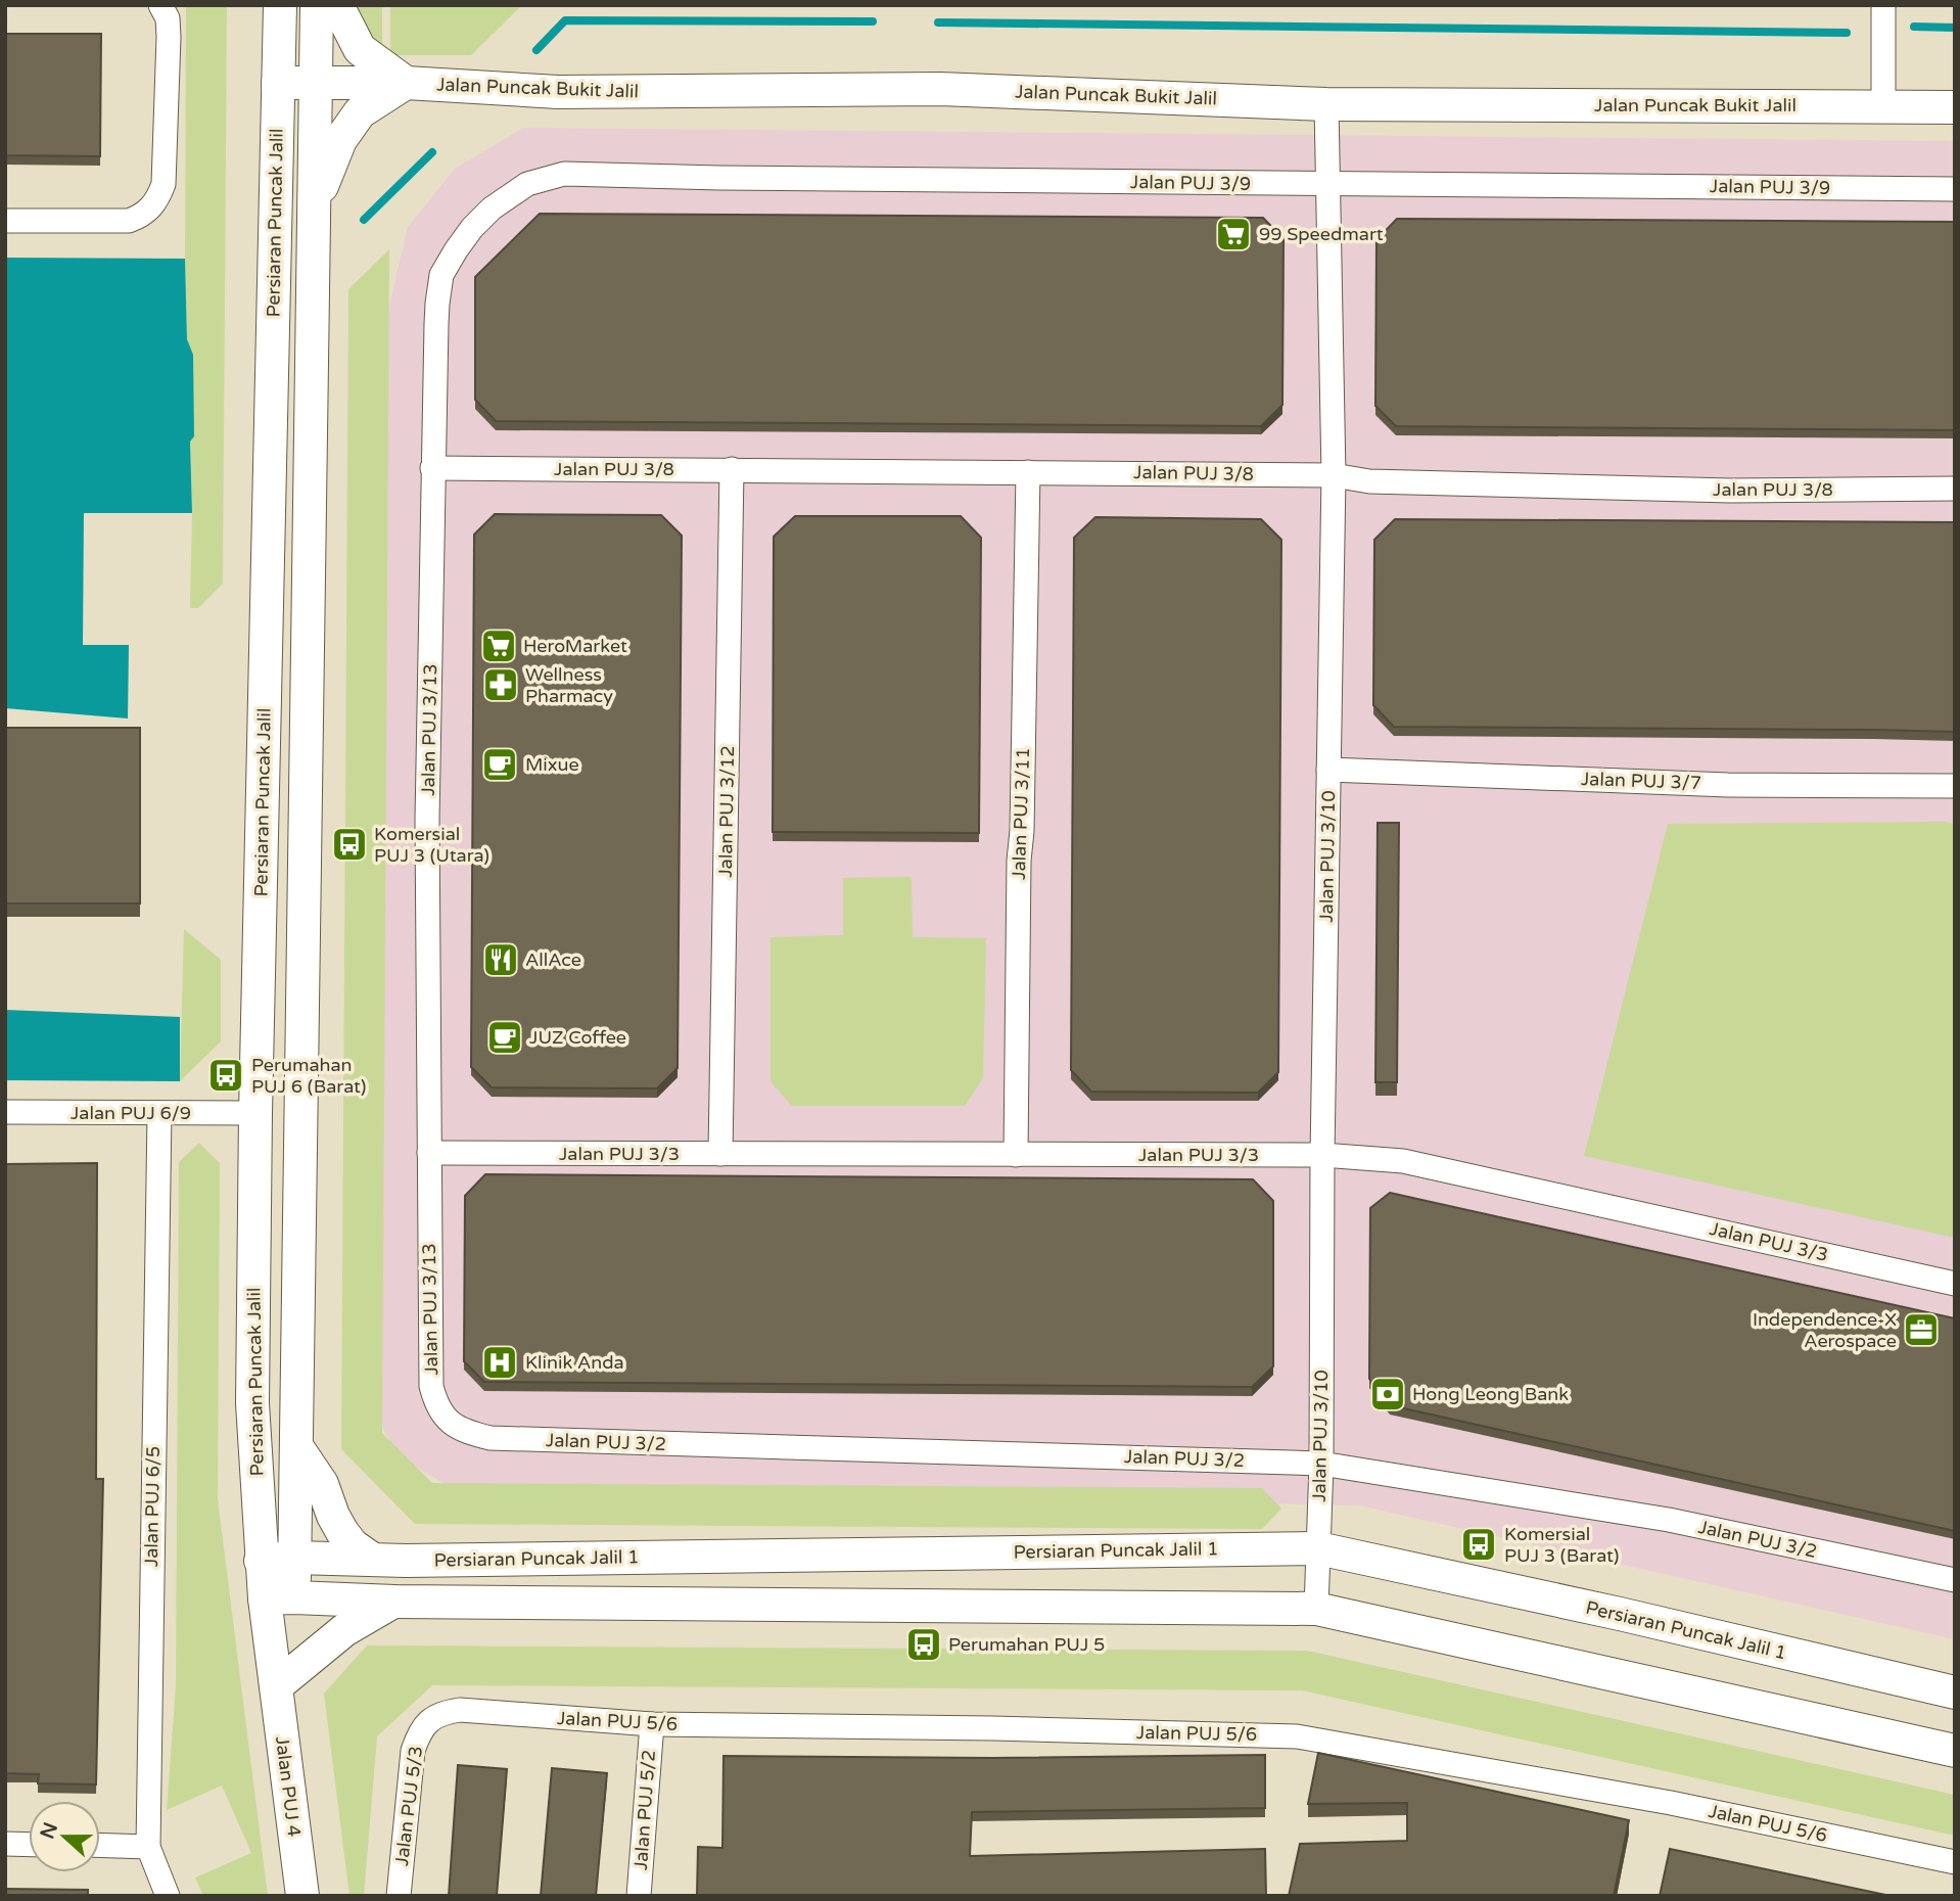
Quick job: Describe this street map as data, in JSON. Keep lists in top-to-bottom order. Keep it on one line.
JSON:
{"streets":{"main road":["Jalan Puncak Bukit Jalil","Persiaran Puncak Jalil","Persiaran Puncak Jalil 1","Jalan PUJ 4"],"street":["Jalan PUJ 3/9","Jalan PUJ 3/8","Jalan PUJ 3/13","Jalan PUJ 3/7","Jalan PUJ 3/12","Jalan PUJ 3/11","Jalan PUJ 3/10","Jalan PUJ 6/9","Jalan PUJ 3/3","Jalan PUJ 3/2","Jalan PUJ 6/5","Jalan PUJ 5/6","Jalan PUJ 5/3","Jalan PUJ 5/2"]},"crossings":[["Jalan Puncak Bukit Jalil","Persiaran Puncak Jalil"],["Jalan Puncak Bukit Jalil","Jalan PUJ 3/10"],["Jalan PUJ 3/9","Jalan PUJ 3/13"],["Jalan PUJ 3/9","Jalan PUJ 3/10"],["Persiaran Puncak Jalil","Jalan PUJ 6/9"],["Persiaran Puncak Jalil","Persiaran Puncak Jalil 1"],["Persiaran Puncak Jalil","Jalan PUJ 4"],["Jalan PUJ 3/8","Jalan PUJ 3/13"],["Jalan PUJ 3/8","Jalan PUJ 3/12"],["Jalan PUJ 3/8","Jalan PUJ 3/11"],["Jalan PUJ 3/8","Jalan PUJ 3/10"],["Jalan PUJ 3/13","Jalan PUJ 3/3"],["Jalan PUJ 3/13","Jalan PUJ 3/2"],["Jalan PUJ 3/7","Jalan PUJ 3/10"],["Jalan PUJ 3/12","Jalan PUJ 3/3"],["Jalan PUJ 3/11","Jalan PUJ 3/3"],["Jalan PUJ 3/10","Jalan PUJ 3/3"],["Jalan PUJ 3/10","Jalan PUJ 3/2"],["Jalan PUJ 3/10","Persiaran Puncak Jalil 1"],["Jalan PUJ 6/9","Jalan PUJ 6/5"],["Jalan PUJ 5/6","Jalan PUJ 5/3"],["Jalan PUJ 5/6","Jalan PUJ 5/2"]],"places":{"supermarket":["99 Speedmart","HeroMarket"],"pharmacy":["Wellness Pharmacy"],"cafe":["Mixue","JUZ Coffee"],"bus stop":["Komersial PUJ 3 (Utara)","Perumahan PUJ 6 (Barat)","Komersial PUJ 3 (Barat)","Perumahan PUJ 5"],"restaurant":["AllAce"],"office":["Independence-X Aerospace"],"hospital":["Klinik Anda"],"bank":["Hong Leong Bank"]},"north":"left"}
